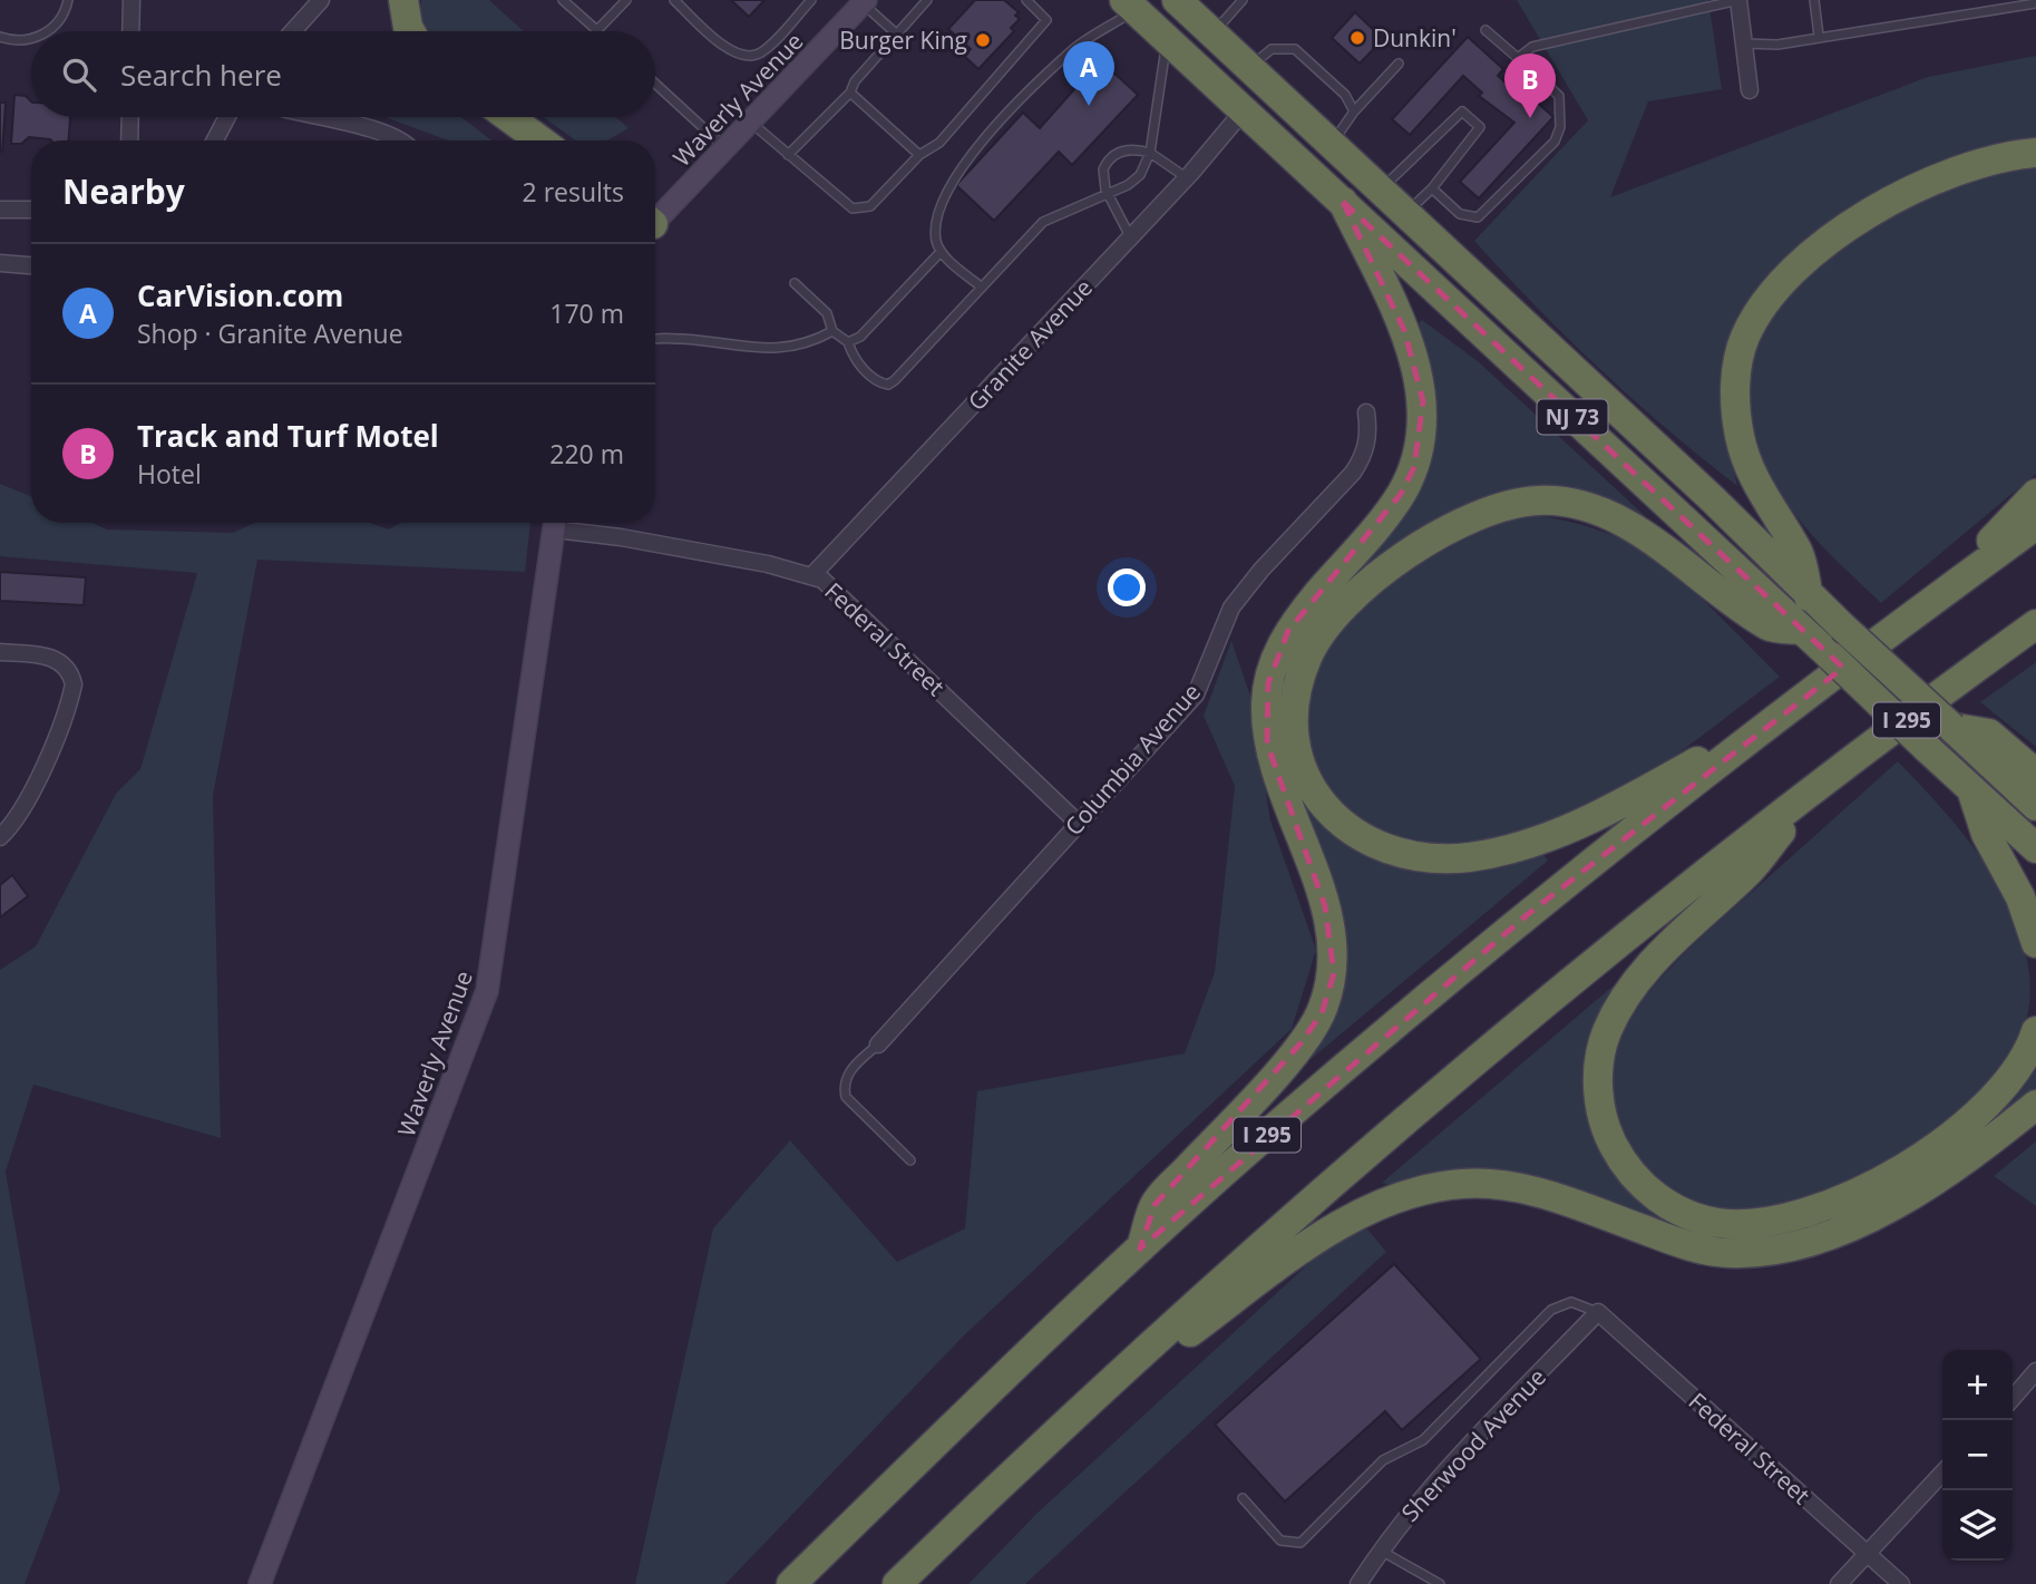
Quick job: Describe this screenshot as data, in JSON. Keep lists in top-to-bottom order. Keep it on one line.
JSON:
{"streets":{"highway":["NJ 73","I 295"],"street":["Waverly Avenue","Granite Avenue","Federal Street","Columbia Avenue","Sherwood Avenue"]},"crossings":[["Granite Avenue","NJ 73"],["Granite Avenue","Federal Street"],["Federal Street","Columbia Avenue"],["Federal Street","Sherwood Avenue"]],"places":["Dunkin'","Burger King"],"page":{"search":"Search here","pins":["A","B"],"heading":["Nearby","2 results"],"list":[{"mark":"A","name":"CarVision.com","note":"Shop · Granite Avenue","value":"170 m"},{"mark":"B","name":"Track and Turf Motel","note":"Hotel","value":"220 m"}],"map_buttons":["+","−"]}}
